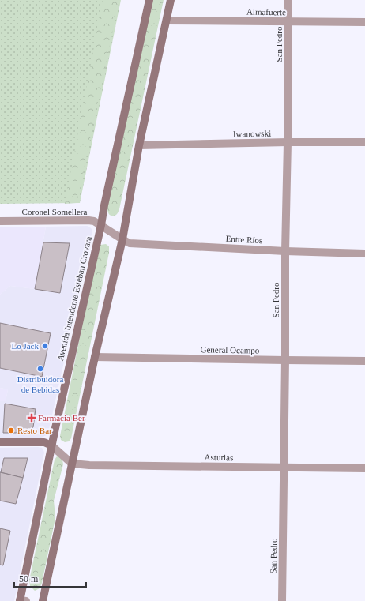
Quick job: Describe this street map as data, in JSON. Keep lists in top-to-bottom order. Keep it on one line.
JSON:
{"streets":{"main road":["Avenida Intendente Esteban Crovara"],"street":["Almafuerte","San Pedro","Iwanowski","Coronel Somellera","Entre Ríos","General Ocampo","Asturias"]},"crossings":[["Almafuerte","San Pedro"],["San Pedro","Iwanowski"],["San Pedro","Entre Ríos"],["San Pedro","General Ocampo"],["San Pedro","Asturias"],["Coronel Somellera","Entre Ríos"],["Coronel Somellera","Avenida Intendente Esteban Crovara"]],"places":{"other":["Lo Jack","Distribuidora de Bebidas","Resto Bar"],"health":["Farmacia Ber"]},"scale_bar":"50 m"}
